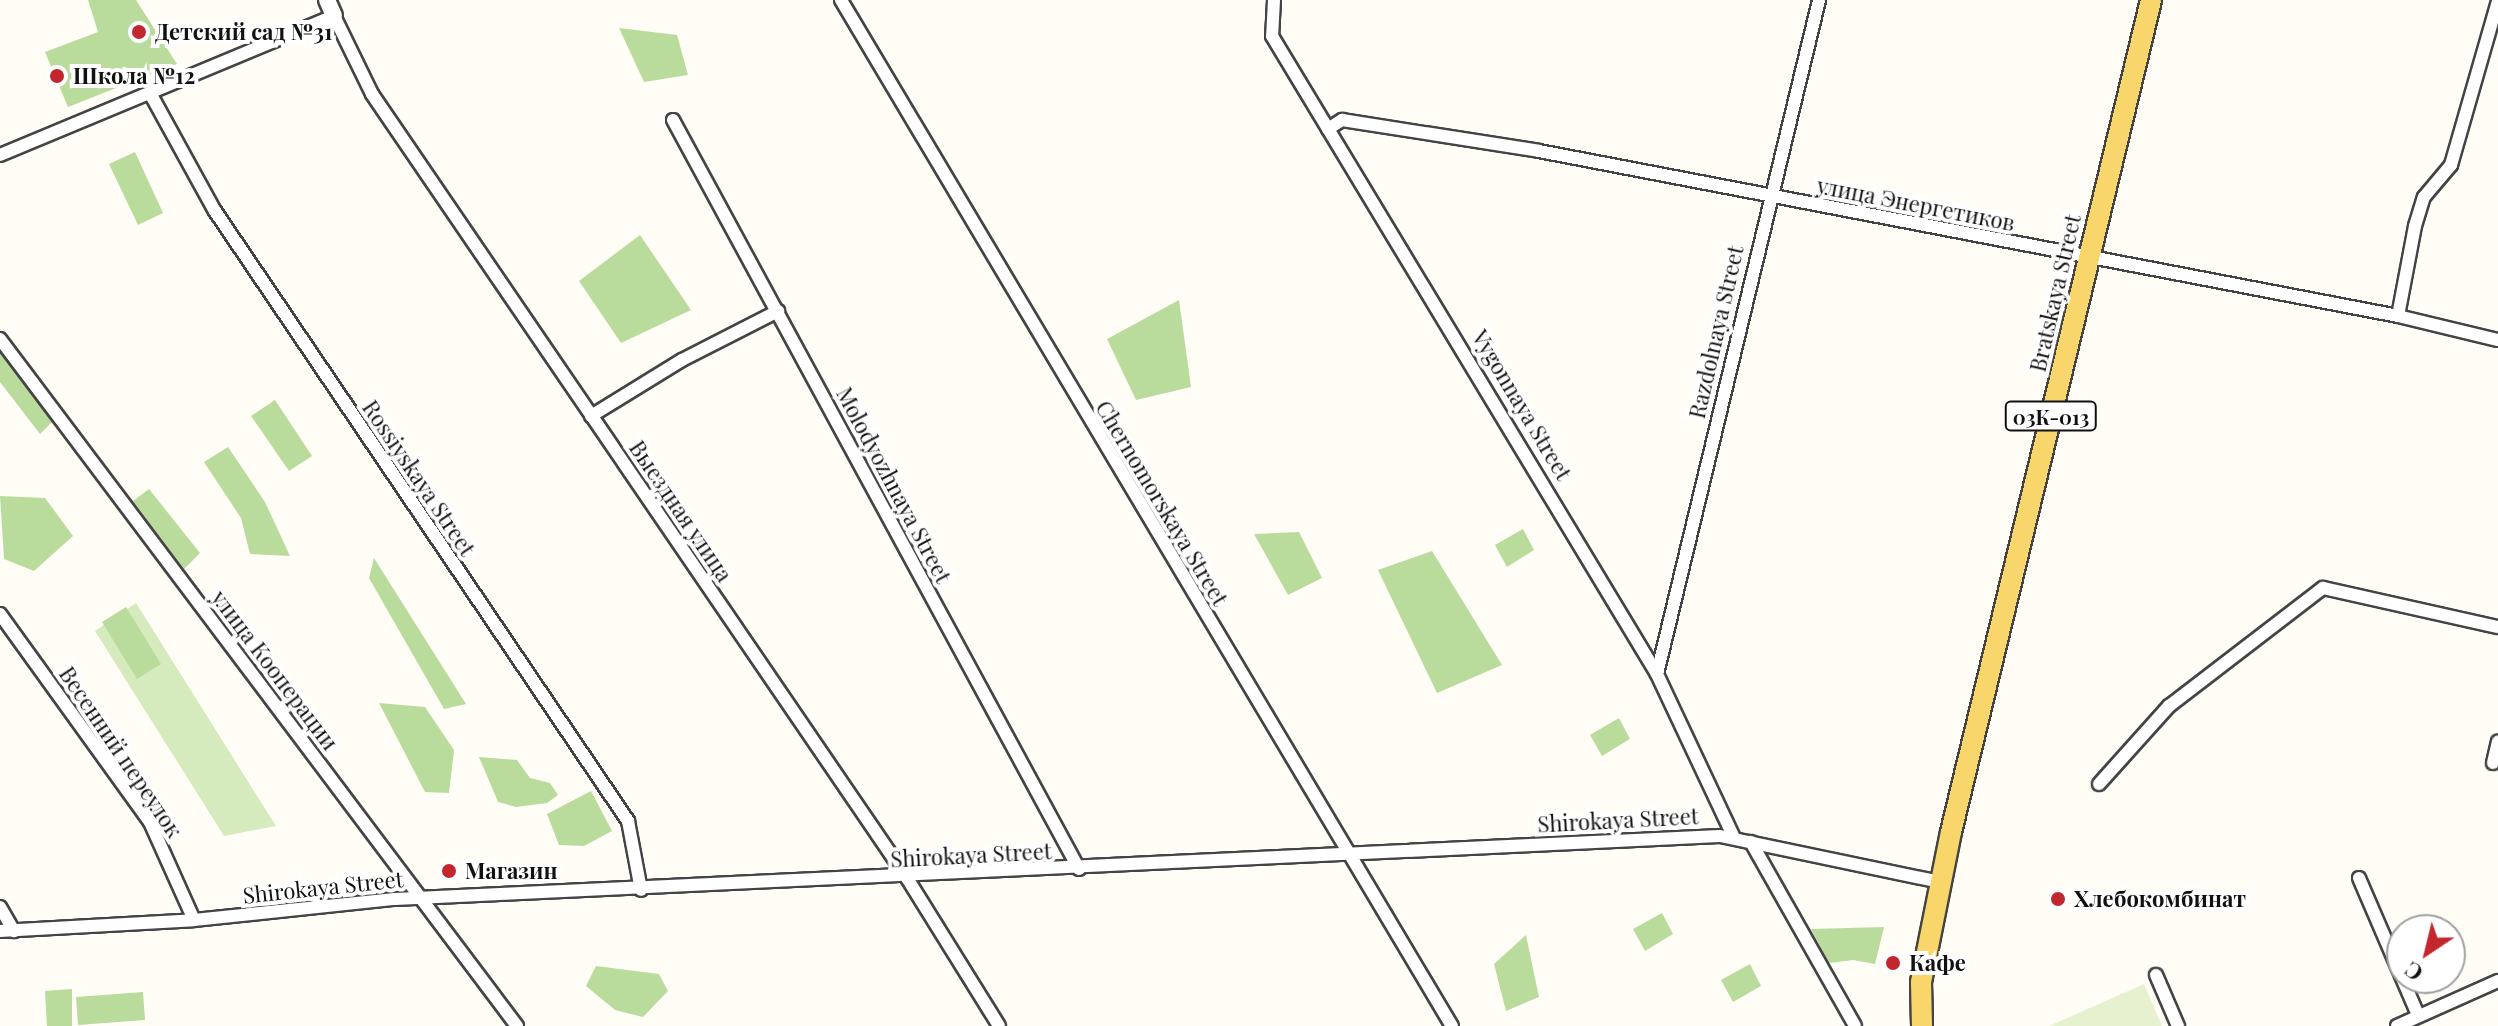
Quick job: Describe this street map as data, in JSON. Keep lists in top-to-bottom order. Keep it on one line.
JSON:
{"streets":{"main road":["Bratskaya Street","03К-013"],"street":["улица Энергетиков","Razdolnaya Street","Vygonnaya Street","Rossiyskaya Street","Molodyozhnaya Street","Chernomorskaya Street","Выездная улица","улица Кооперации","Весенний переулок","Shirokaya Street"]},"crossings":[["улица Энергетиков","Bratskaya Street"],["улица Энергетиков","Razdolnaya Street"],["улица Энергетиков","Vygonnaya Street"],["Bratskaya Street","03К-013"],["Bratskaya Street","Shirokaya Street"],["Razdolnaya Street","Vygonnaya Street"],["Vygonnaya Street","Shirokaya Street"],["03К-013","Shirokaya Street"],["Rossiyskaya Street","Shirokaya Street"],["Molodyozhnaya Street","Shirokaya Street"],["Chernomorskaya Street","Shirokaya Street"],["Выездная улица","Shirokaya Street"],["улица Кооперации","Shirokaya Street"],["Весенний переулок","Shirokaya Street"]],"places":["Детский сад №31","Школа №12","Магазин","Хлебокомбинат","Кафе"],"north":"bottom left"}
